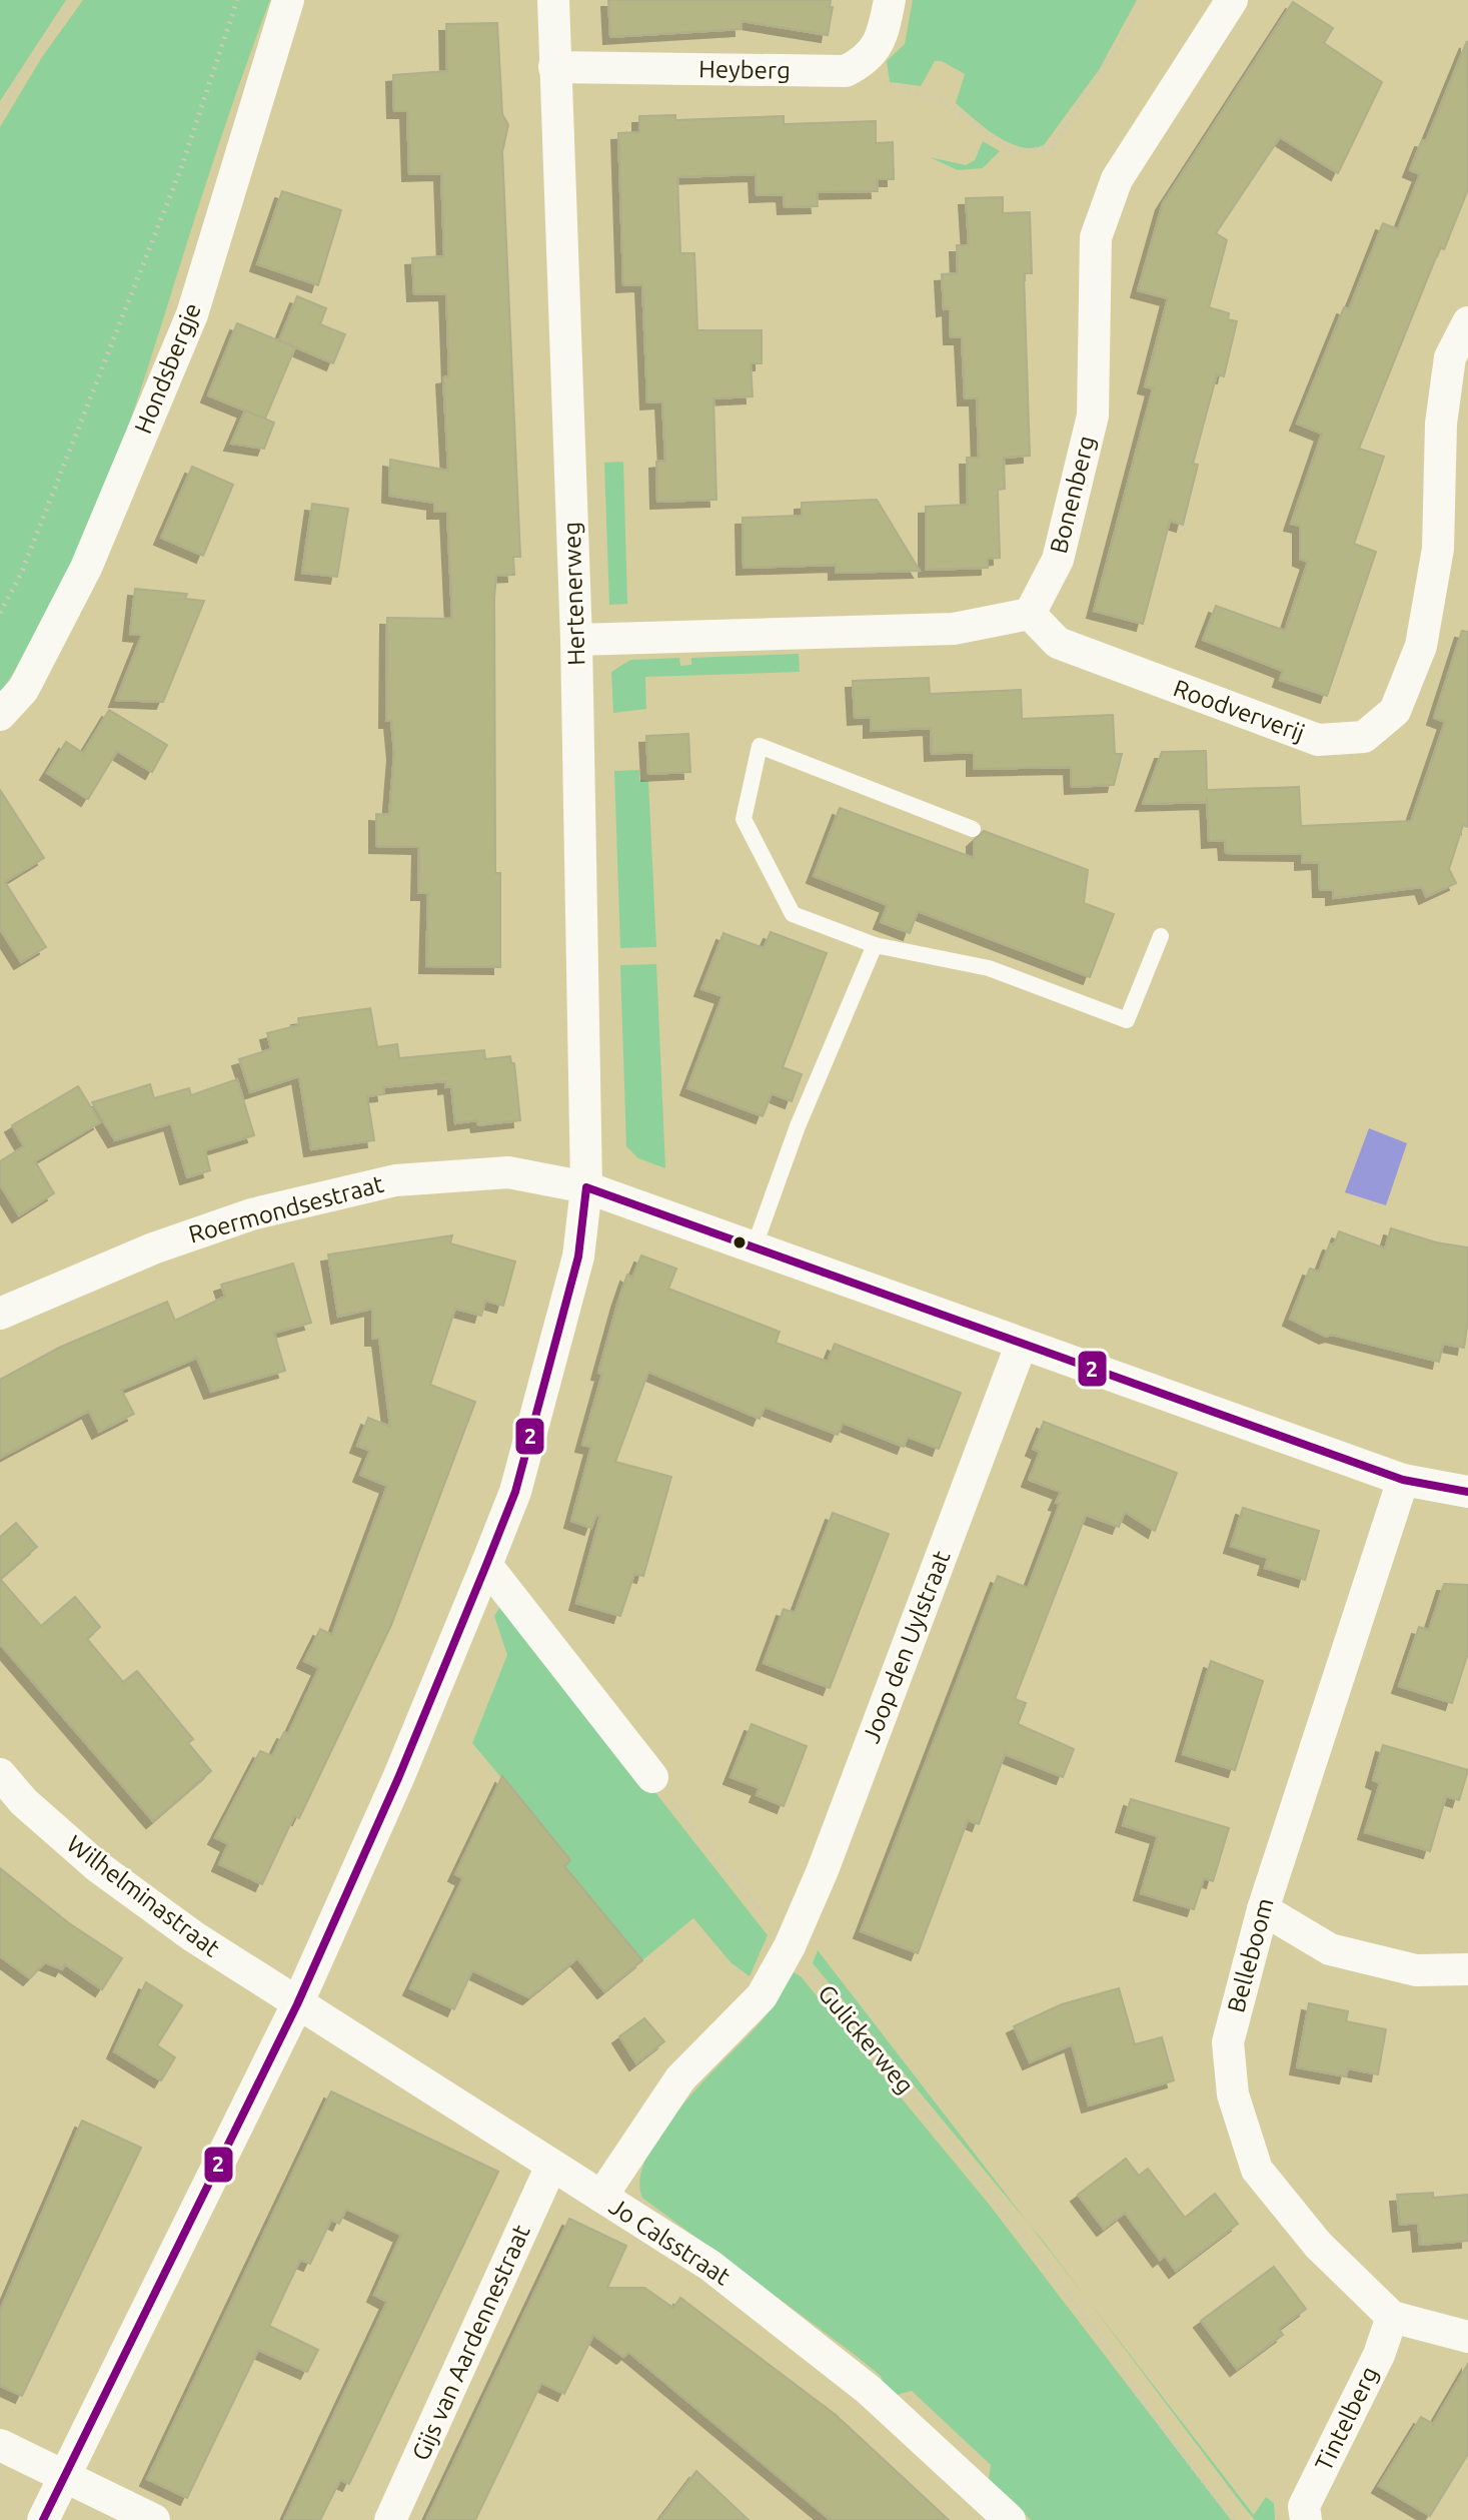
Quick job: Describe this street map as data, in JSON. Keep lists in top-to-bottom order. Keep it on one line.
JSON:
{"streets":{"street":["Heyberg","Hondsbergje","Bonenberg","Hertenerweg","Roodververij","Roermondsestraat","Joop den Uylstraat","Wilhelminastraat","Belleboom","Jo Calsstraat","Gijs van Aardennestraat","Tintelberg"],"path":["Gulickerweg"]},"crossings":[["Heyberg","Hertenerweg"],["Bonenberg","Roodververij"],["Hertenerweg","Roermondsestraat"],["Hertenerweg","Wilhelminastraat"],["Hertenerweg","Jo Calsstraat"],["Roermondsestraat","Joop den Uylstraat"],["Roermondsestraat","Belleboom"],["Joop den Uylstraat","Gulickerweg"],["Wilhelminastraat","Jo Calsstraat"],["Belleboom","Tintelberg"],["Jo Calsstraat","Gijs van Aardennestraat"]],"lines":["transit line 2"]}
